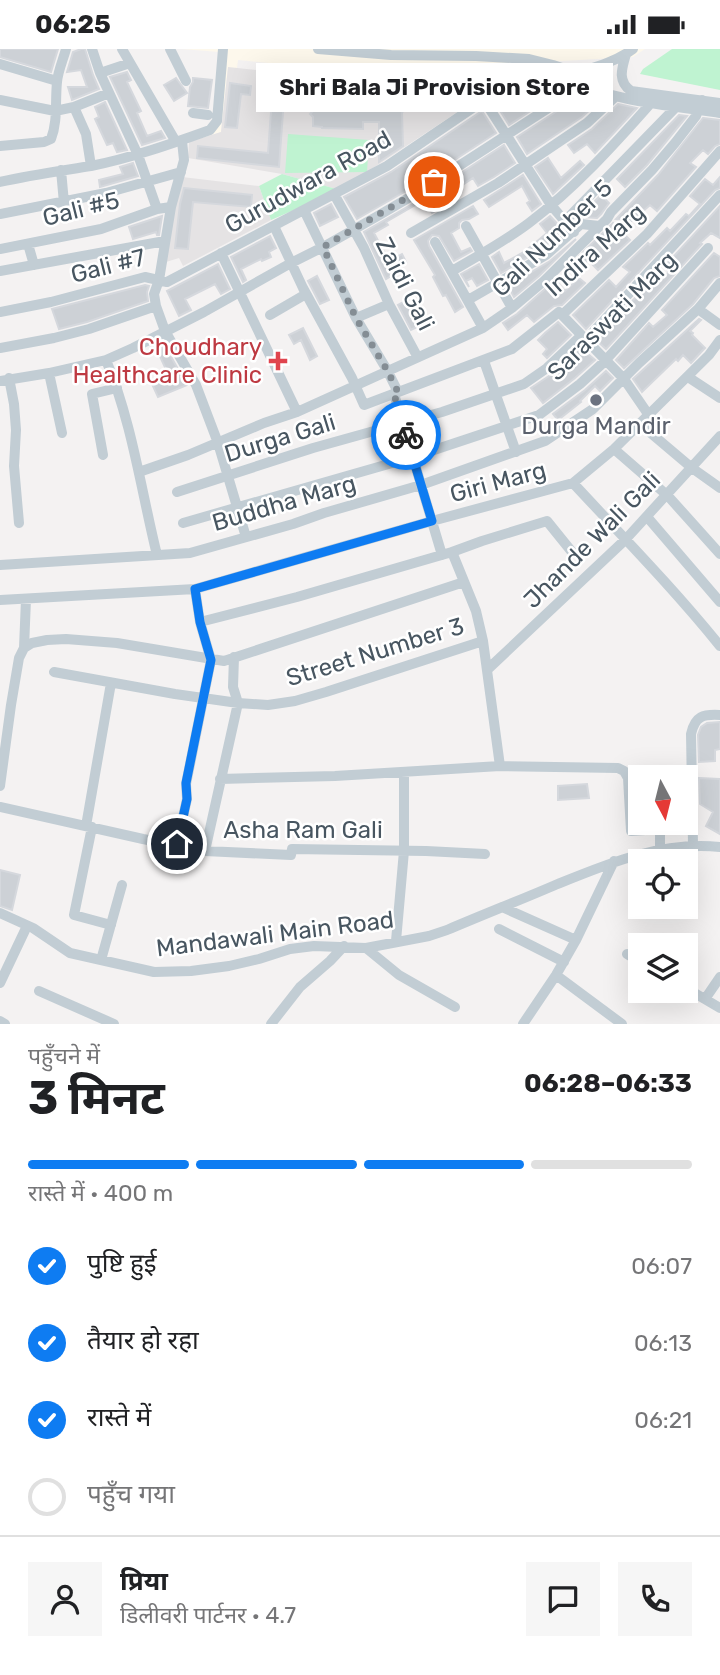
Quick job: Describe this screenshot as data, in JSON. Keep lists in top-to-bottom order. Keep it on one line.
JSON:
{"streets":{"street":["Gurudwara Road","Gali #5","Gali Number 5","Indira Marg","Gali #7","Zaidi Gali","Saraswati Marg","Durga Gali","Giri Marg","Buddha Marg","Jhande Wali Gali","Street Number 3","Asha Ram Gali","Mandawali Main Road"]},"crossings":[["Gurudwara Road","Gali #7"],["Gurudwara Road","Zaidi Gali"],["Gurudwara Road","Durga Gali"],["Gali #5","Gali #7"],["Gali Number 5","Indira Marg"],["Gali Number 5","Zaidi Gali"],["Gali Number 5","Durga Gali"]],"places":{"other":["Shri Bala Ji Provision Store","Durga Mandir"],"health":["Choudhary Healthcare Clinic"]},"north":"bottom","page":{"status":"06:25","bubble":"Shri Bala Ji Provision Store","heading":["3 मिनट","पहुँचने में","06:28–06:33"],"panel":["प्रिया","डिलीवरी पार्टनर · 4.7"],"bar":"रास्ते में · 400 m","list":[["पुष्टि हुई","06:07"],["तैयार हो रहा","06:13"],["रास्ते में","06:21"],"पहुँच गया"]}}
